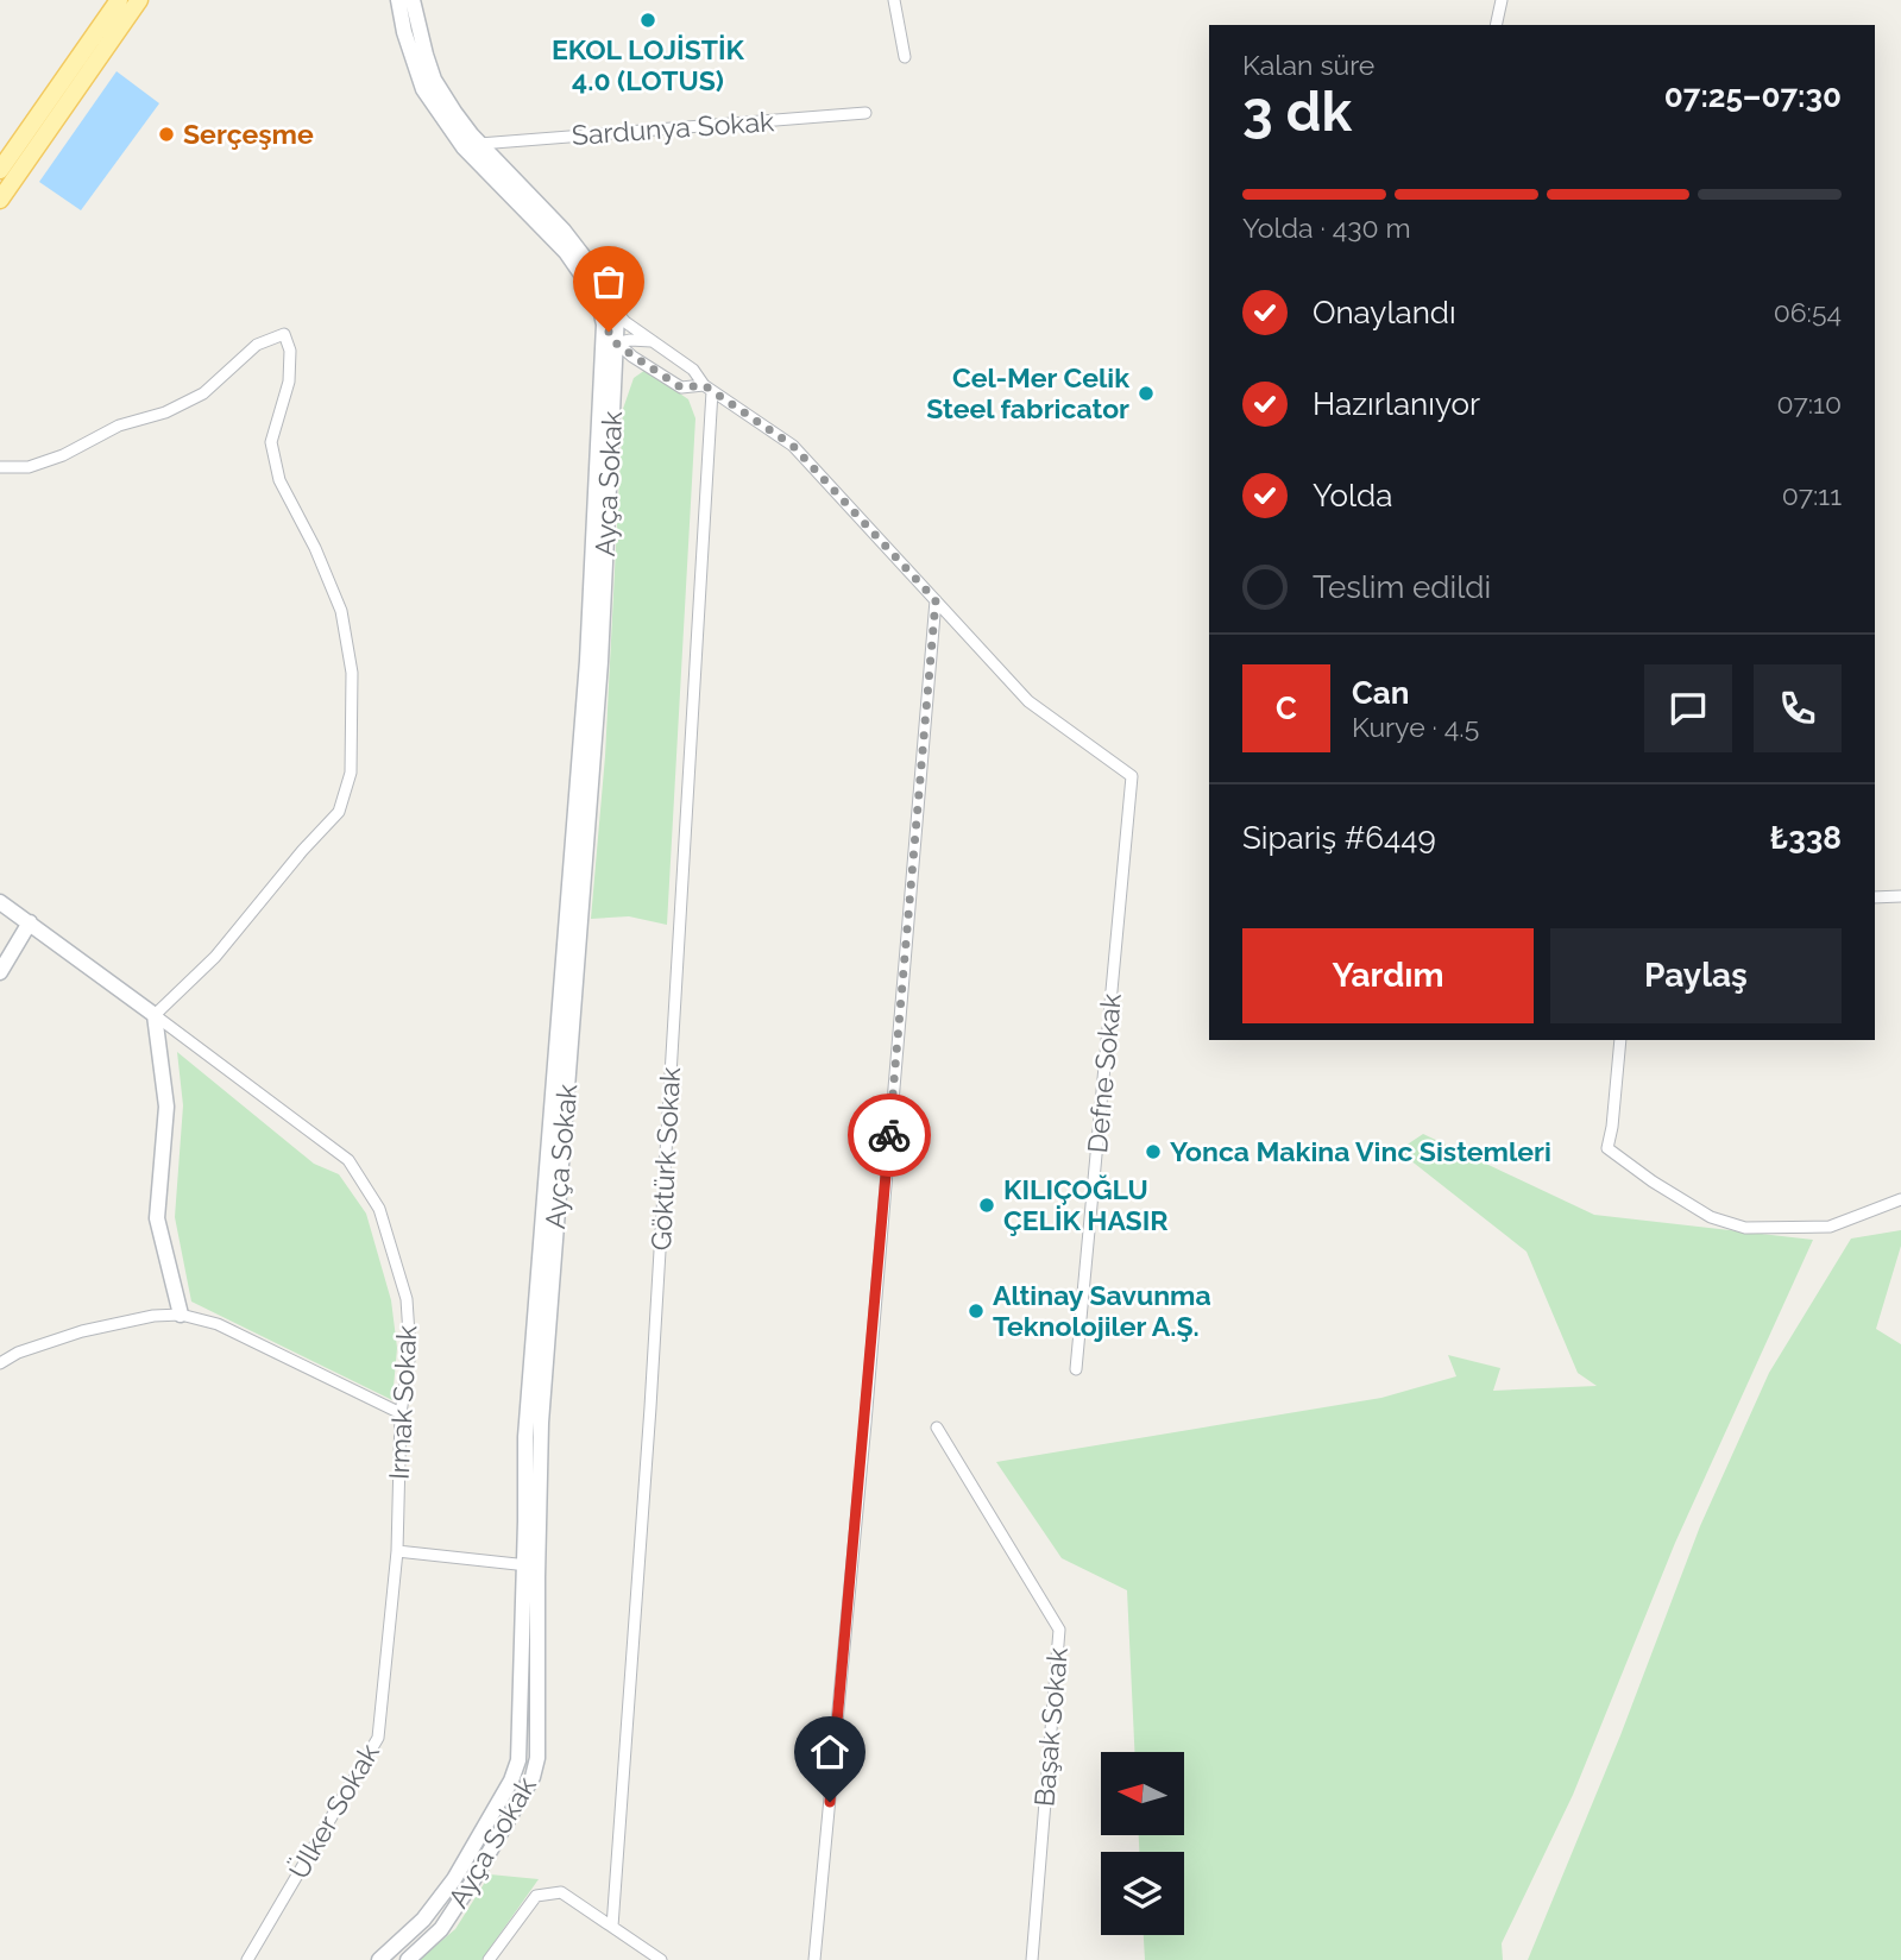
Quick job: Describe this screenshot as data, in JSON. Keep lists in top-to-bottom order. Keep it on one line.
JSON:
{"streets":{"street":["Sardunya Sokak","Ayça Sokak","Defne Sokak","Göktürk Sokak","Irmak Sokak","Başak Sokak","Ülker Sokak"]},"crossings":[["Irmak Sokak","Ülker Sokak"]],"places":["EKOL LOJİSTİK 4.0 (LOTUS)","Serçeşme","Cel-Mer Celik Steel fabricator","Yonca Makina Vinc Sistemleri","KILIÇOĞLU ÇELİK HASIR","Altinay Savunma Teknolojiler A.Ş."],"north":"left","page":{"heading":["3 dk","Kalan süre","07:25–07:30"],"panel":["Can","Kurye · 4.5","Sipariş #6449","₺338"],"bar":"Yolda · 430 m","list":[["Onaylandı","06:54"],["Hazırlanıyor","07:10"],["Yolda","07:11"],"Teslim edildi"],"round":"C","buttons":["Yardım","Paylaş"]}}
